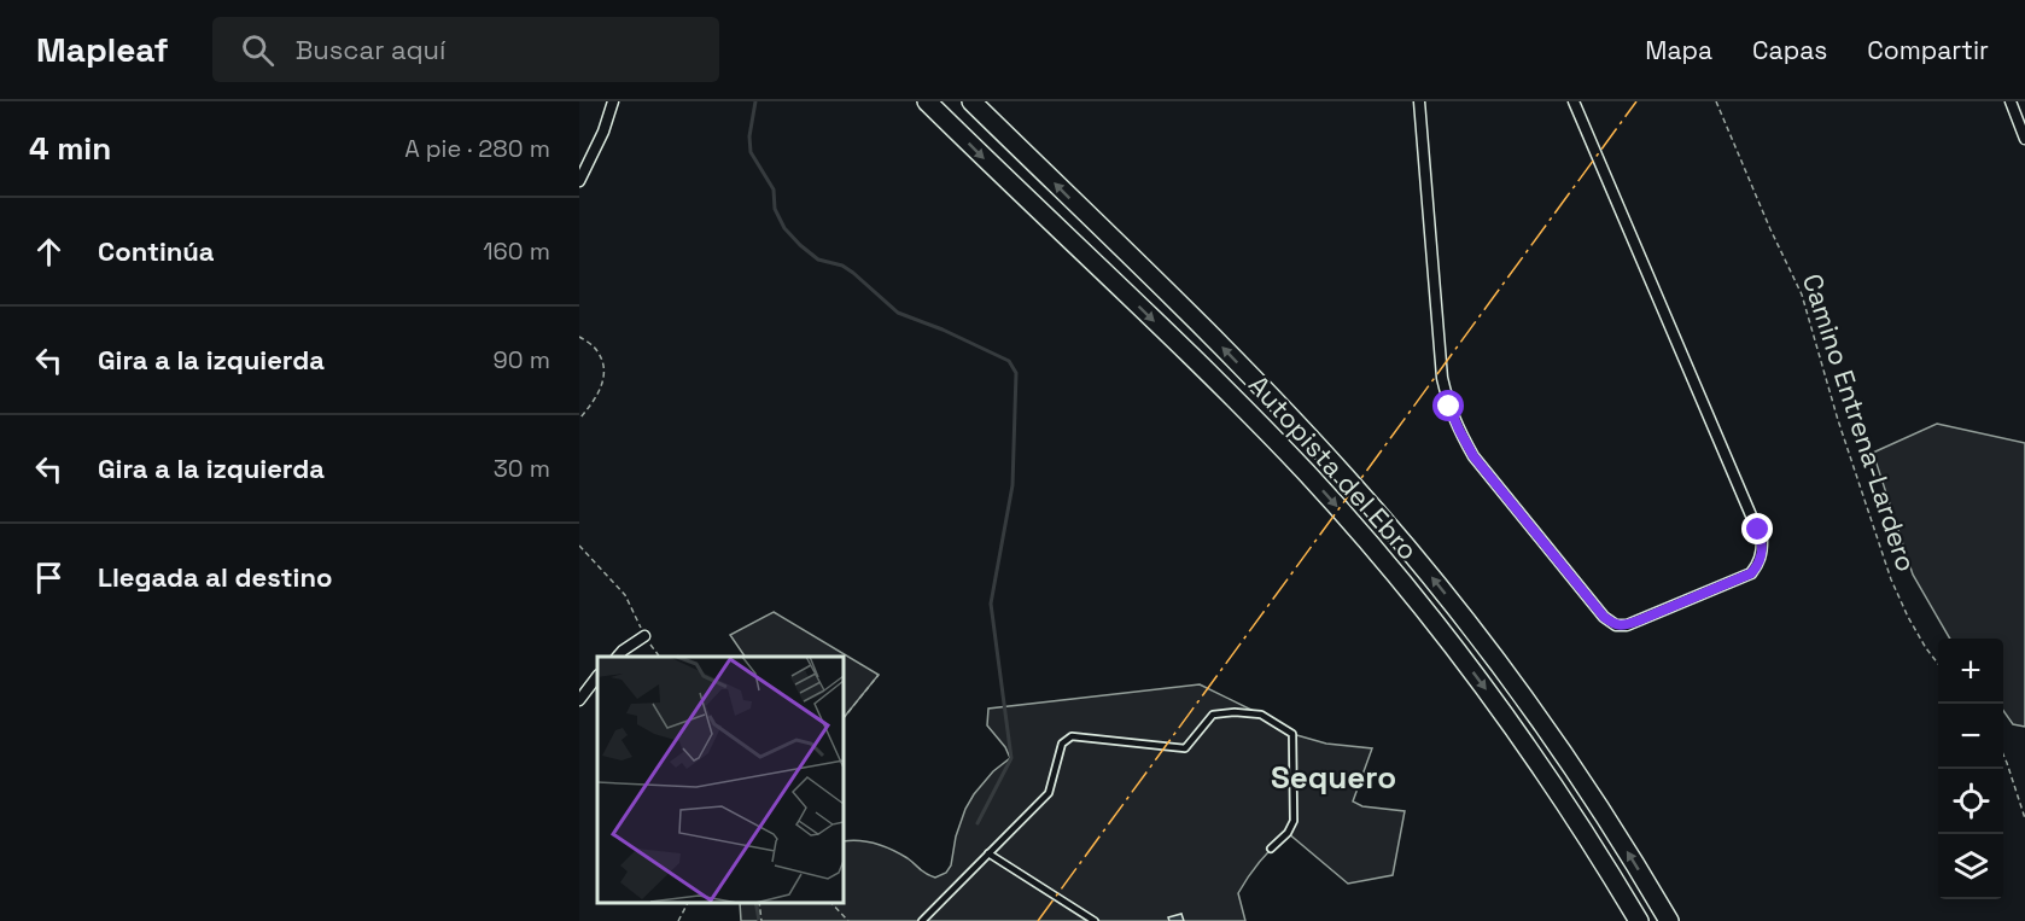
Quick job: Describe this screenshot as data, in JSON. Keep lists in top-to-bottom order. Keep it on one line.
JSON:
{"streets":{"highway":["Autopista del Ebro"],"path":["Camino Entrena-Lardero"]},"districts":["Sequero"],"page":{"header":"Mapleaf","search":"Buscar aquí","nav":["Mapa","Capas","Compartir"],"heading":["4 min","A pie · 280 m"],"list":[["Continúa","160 m"],["Gira a la izquierda","90 m"],["Gira a la izquierda","30 m"],"Llegada al destino"],"map_buttons":["+","−"]}}
